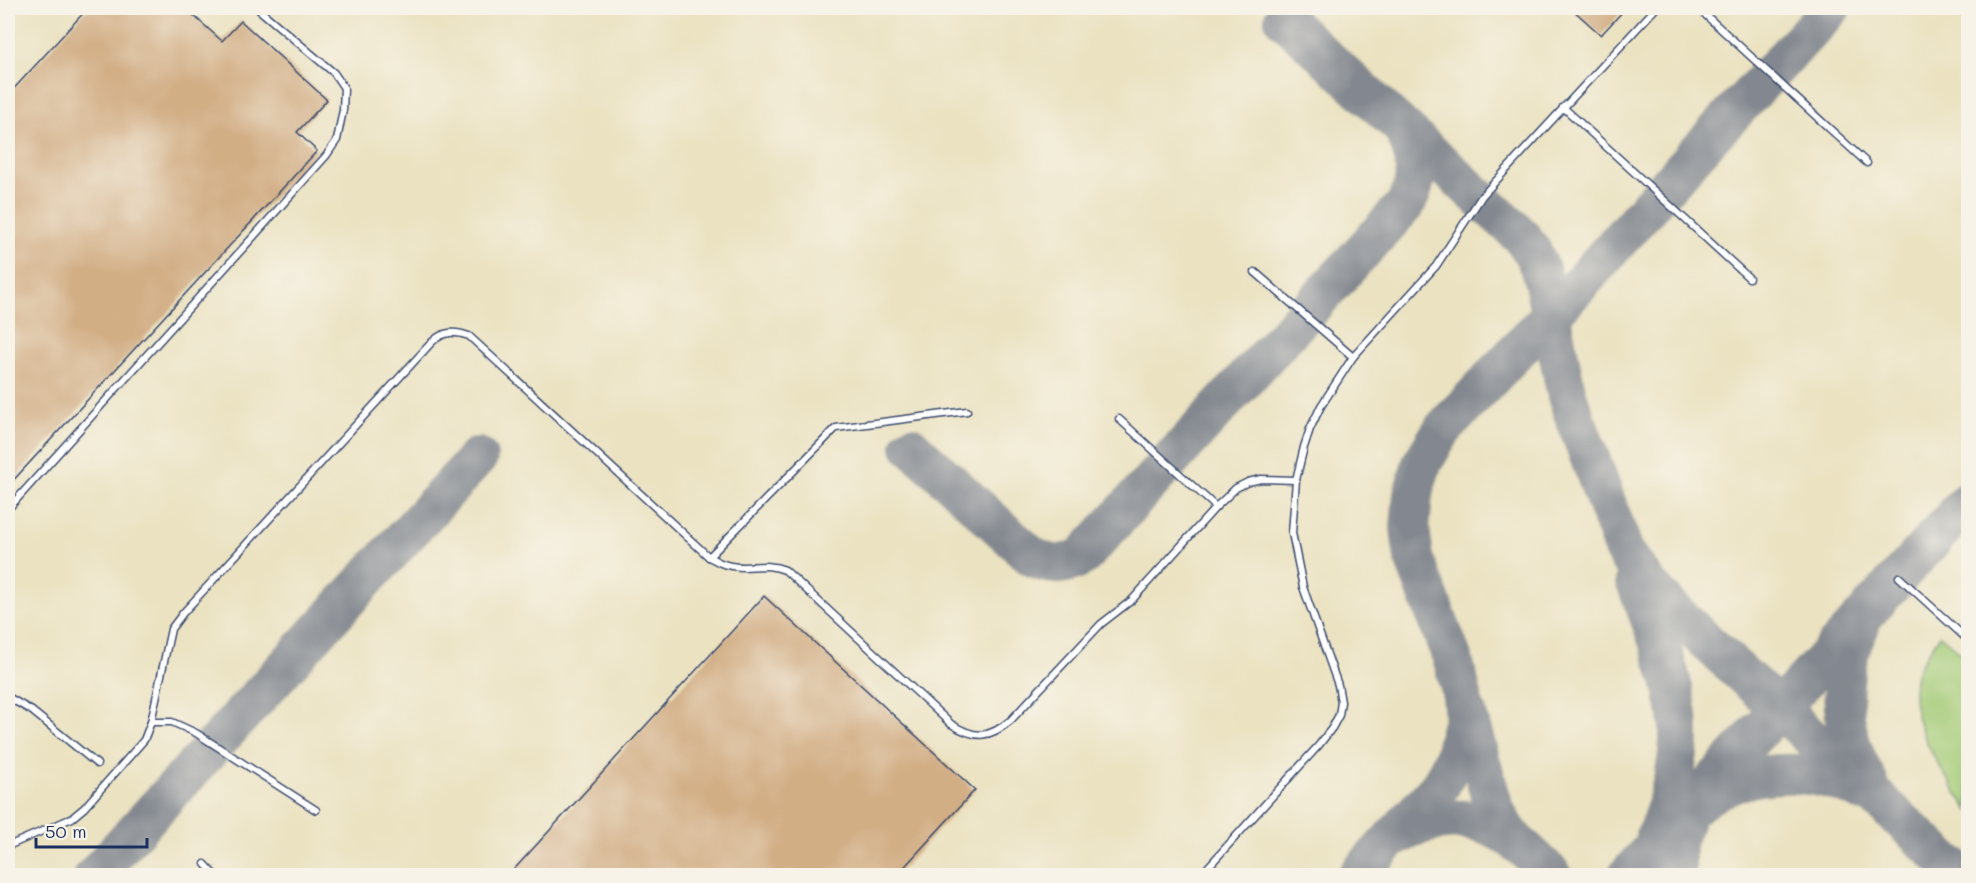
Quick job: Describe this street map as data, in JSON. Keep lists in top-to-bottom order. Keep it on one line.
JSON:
{"scale_bar":"50 m"}
